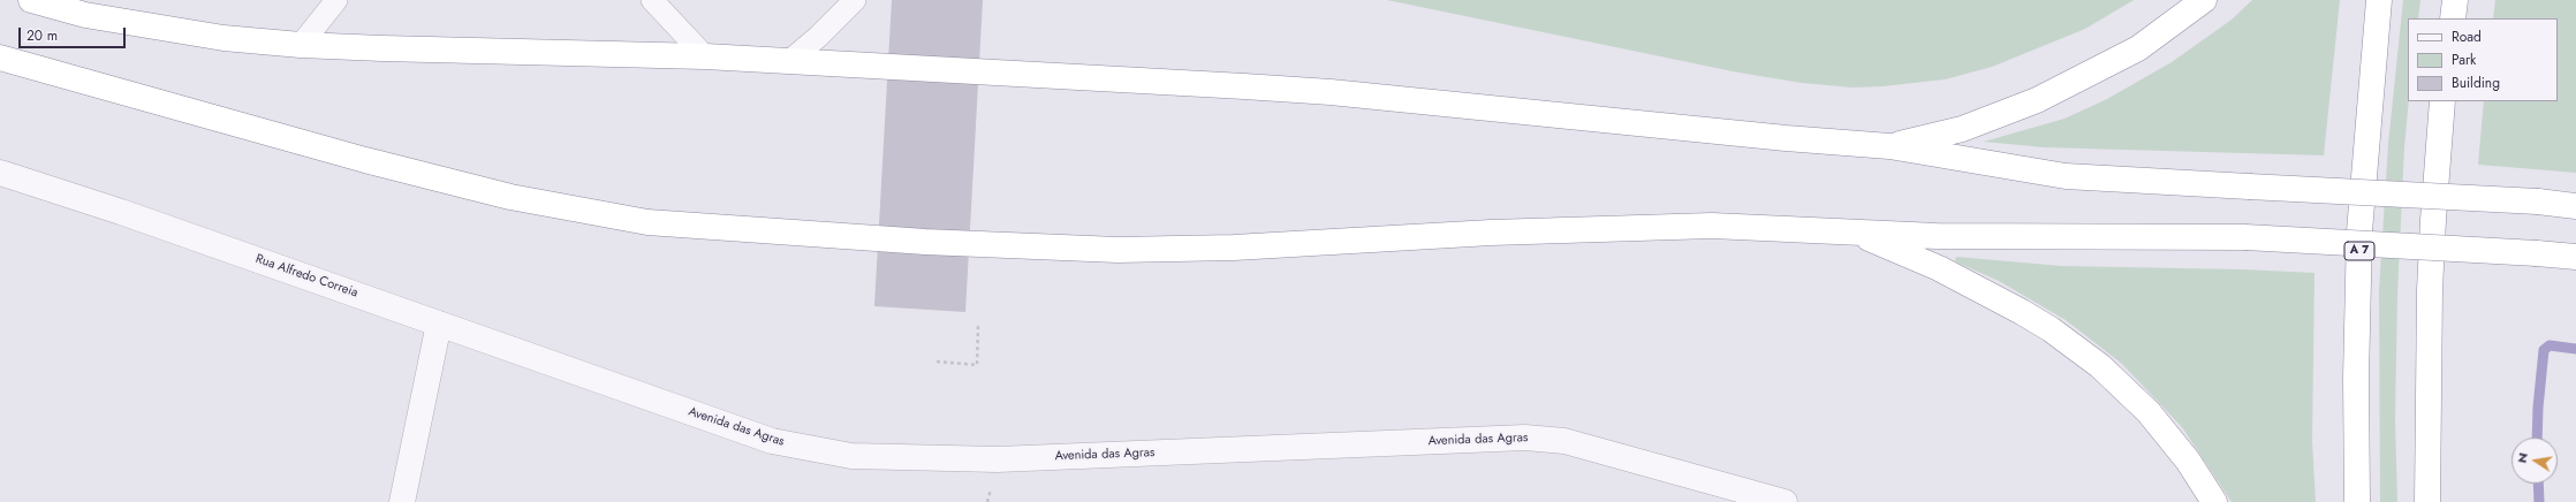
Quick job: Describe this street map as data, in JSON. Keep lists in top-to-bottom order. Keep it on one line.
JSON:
{"streets":{"highway":["A 7"],"street":["Rua Alfredo Correia","Avenida das Agras"]},"crossings":[["Rua Alfredo Correia","Avenida das Agras"]],"legend":["Road","Park","Building"],"scale_bar":"20 m","north":"left"}
